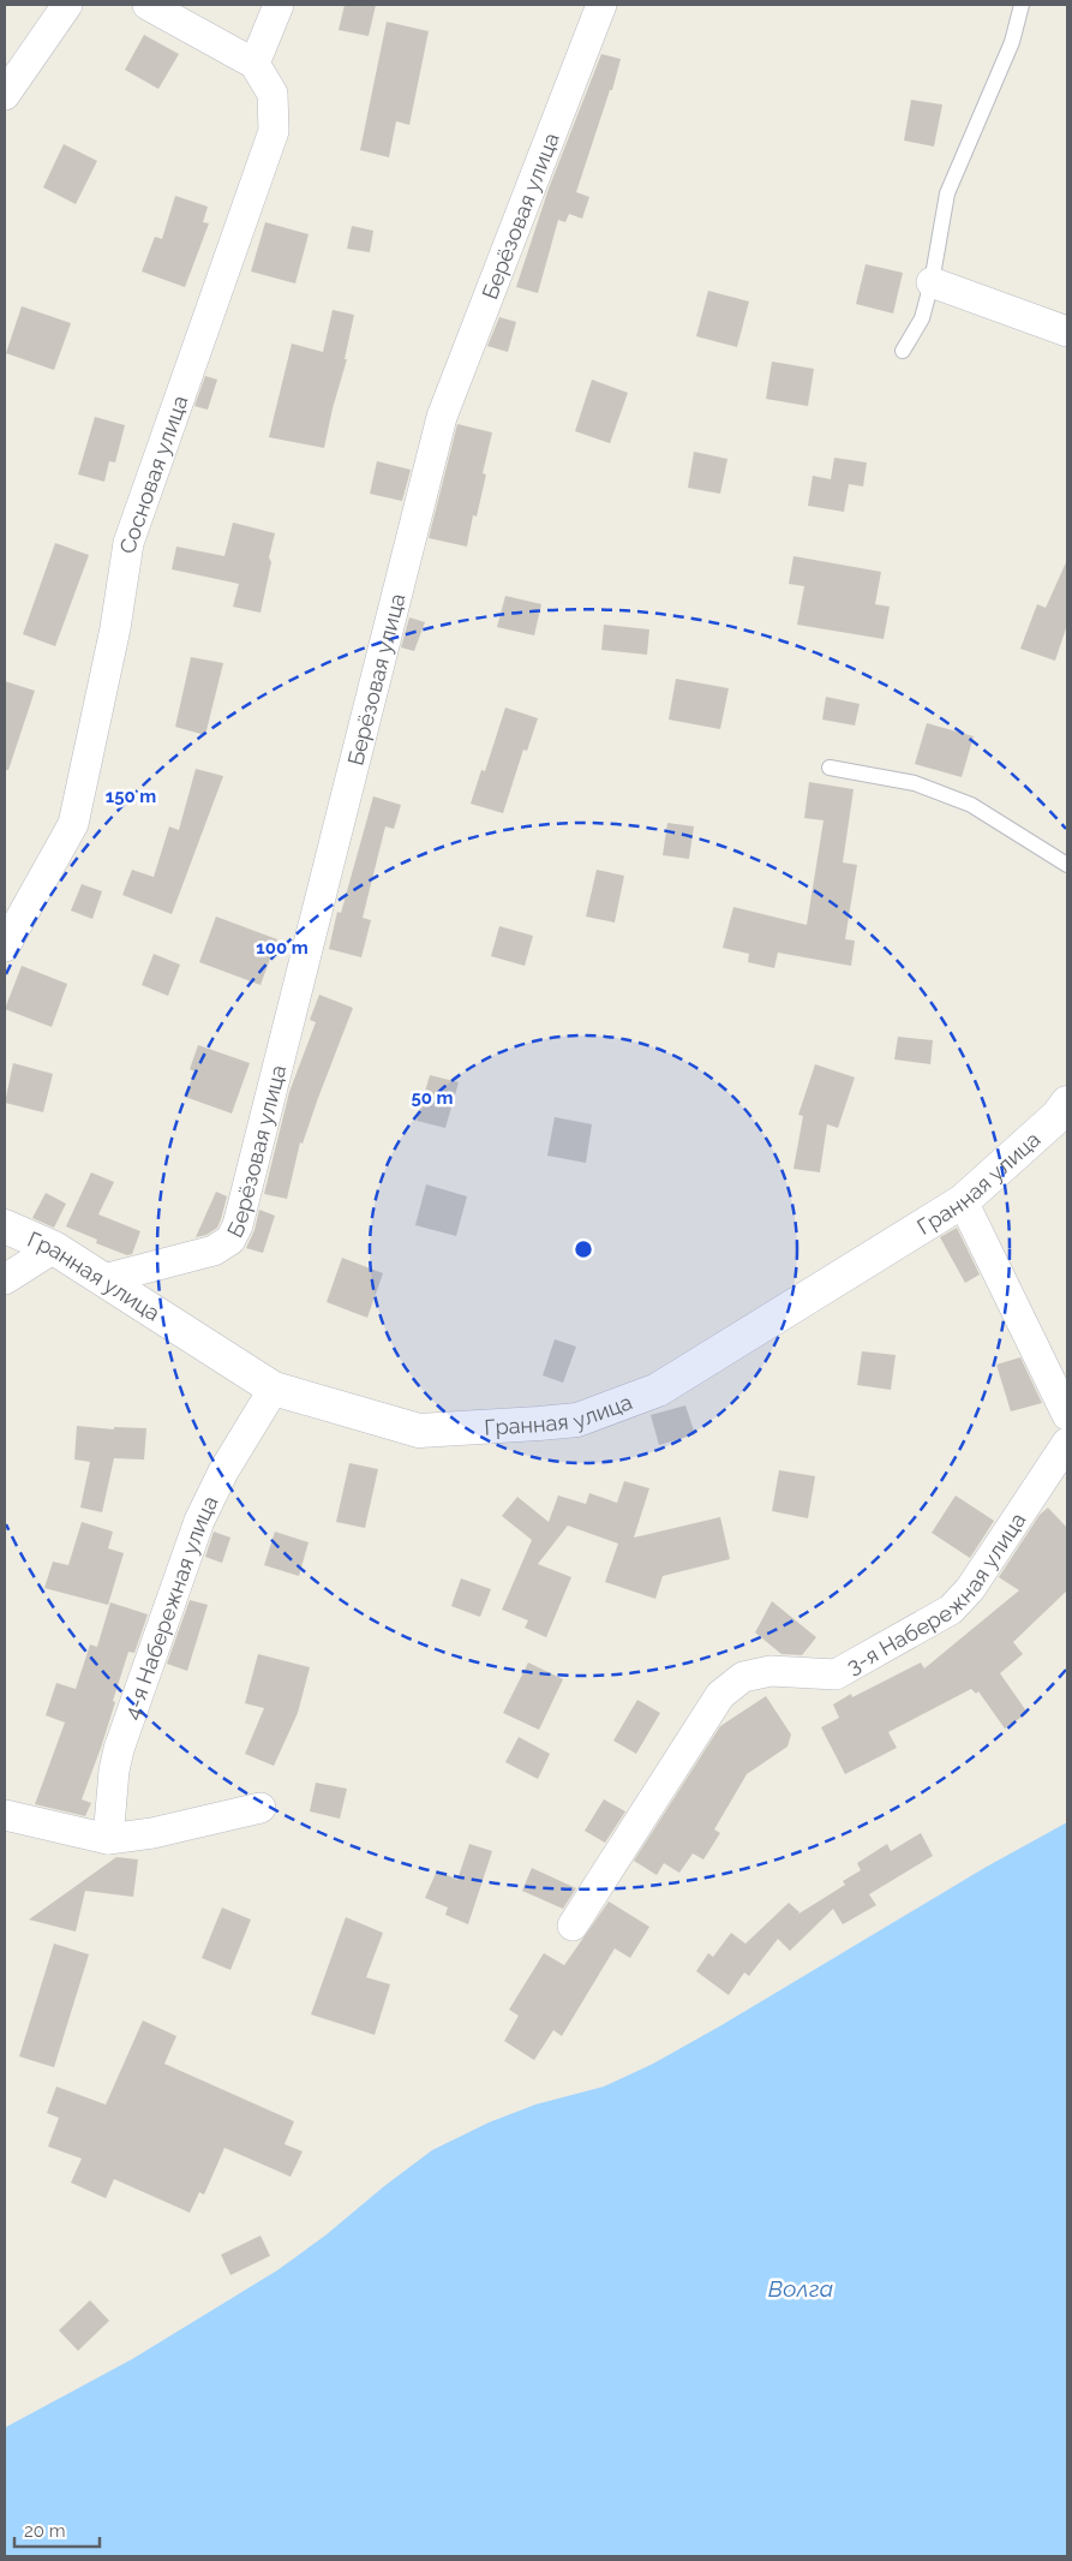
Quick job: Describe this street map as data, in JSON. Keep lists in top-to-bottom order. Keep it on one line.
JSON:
{"streets":{"street":["Берёзовая улица","Сосновая улица","Гранная улица","3-я Набережная улица","4-я Набережная улица"]},"crossings":[["Берёзовая улица","Гранная улица"],["Гранная улица","4-я Набережная улица"]],"water":["Волга"],"scale_bar":"20 m","rings":["150 m","100 m","50 m"]}
